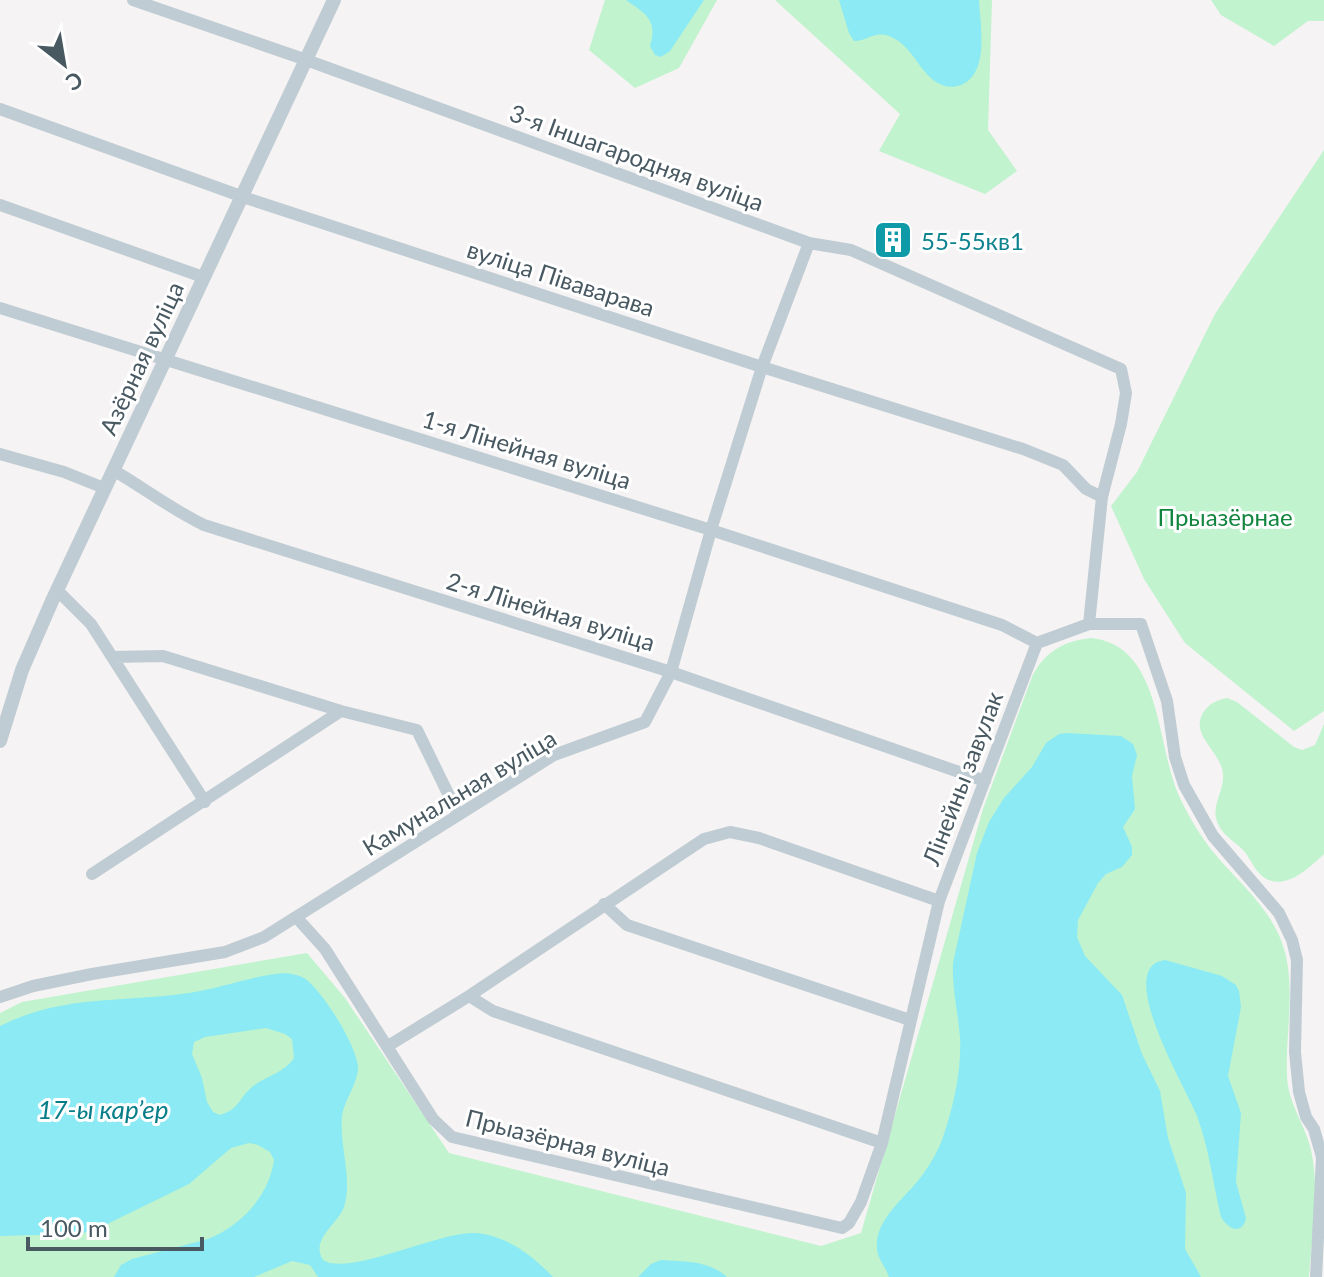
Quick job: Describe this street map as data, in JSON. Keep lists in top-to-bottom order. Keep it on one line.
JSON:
{"streets":{"street":["3-я Іншагародняя вуліца","вуліца Піваварава","Азёрная вуліца","1-я Лінейная вуліца","2-я Лінейная вуліца","Лінейны завулак","Камунальная вуліца","Прыазёрная вуліца"]},"crossings":[["3-я Іншагародняя вуліца","вуліца Піваварава"],["3-я Іншагародняя вуліца","Азёрная вуліца"],["3-я Іншагародняя вуліца","Камунальная вуліца"],["вуліца Піваварава","Азёрная вуліца"],["вуліца Піваварава","Камунальная вуліца"],["Азёрная вуліца","1-я Лінейная вуліца"],["Азёрная вуліца","2-я Лінейная вуліца"],["1-я Лінейная вуліца","Лінейны завулак"],["1-я Лінейная вуліца","Камунальная вуліца"],["2-я Лінейная вуліца","Лінейны завулак"],["2-я Лінейная вуліца","Камунальная вуліца"],["Лінейны завулак","Прыазёрная вуліца"],["Камунальная вуліца","Прыазёрная вуліца"]],"water":["17-ы кар’ер"],"parks":["Прыазёрнае"],"places":{"building":["55-55кв1"]},"scale_bar":"100 m","north":"bottom right"}
